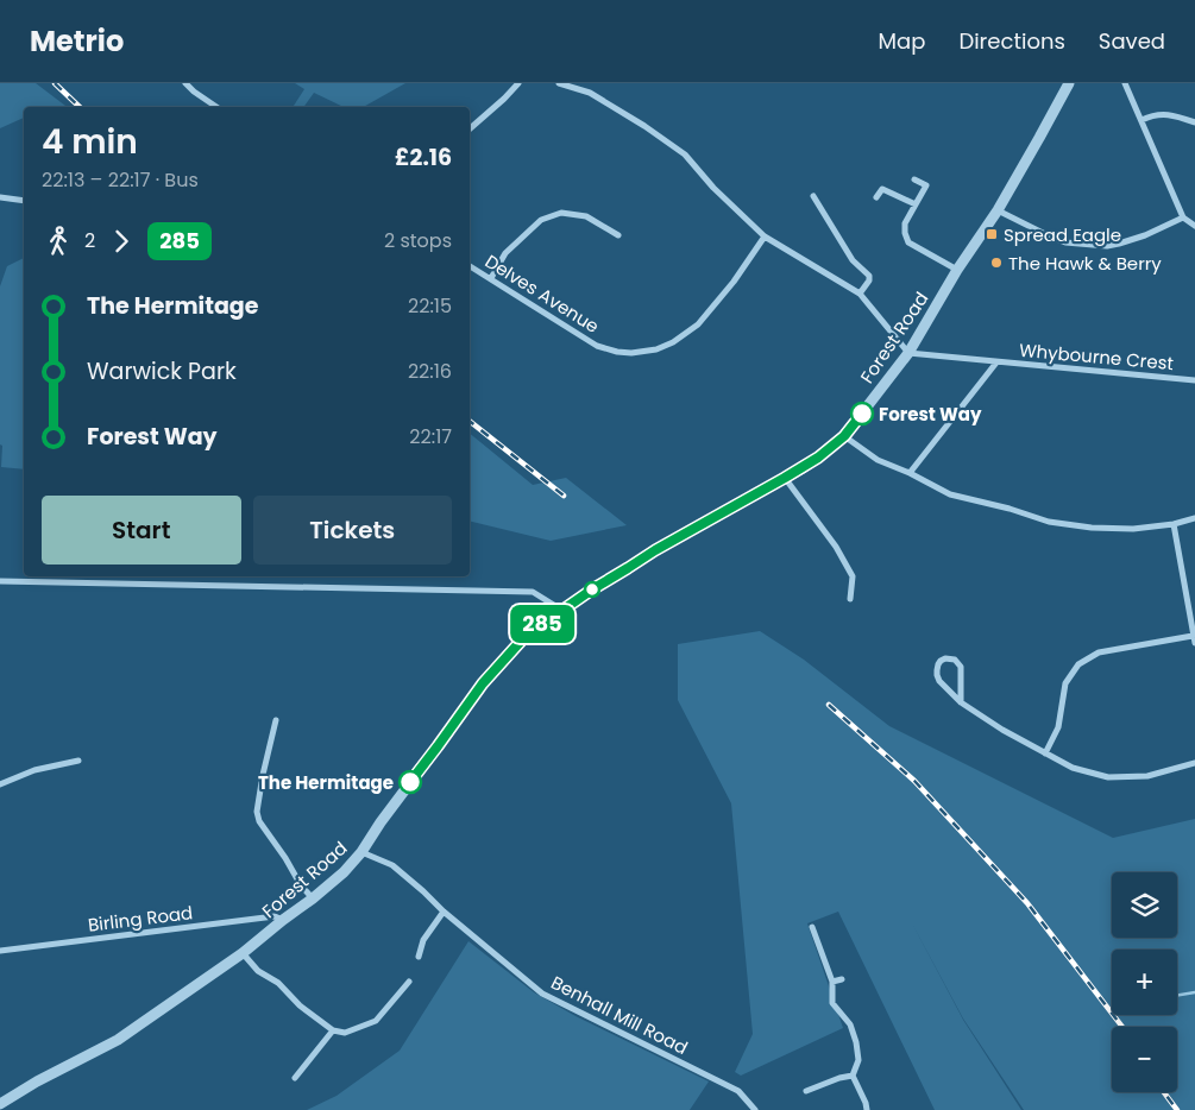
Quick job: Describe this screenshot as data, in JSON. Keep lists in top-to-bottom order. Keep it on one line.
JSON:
{"streets":{"street":["Delves Avenue","Forest Road","Whybourne Crest","Birling Road","Benhall Mill Road"]},"crossings":[["Forest Road","Whybourne Crest"],["Forest Road","Birling Road"],["Forest Road","Benhall Mill Road"]],"places":{"transit":["Spread Eagle"],"other":["The Hawk & Berry","Forest Way","The Hermitage"]},"lines":["bus line 285"],"page":{"header":"Metrio","nav":["Map","Directions","Saved"],"on_map":"285","heading":["4 min","22:13 – 22:17 · Bus","£2.16"],"legs":["2","285","2 stops"],"list":[{"name":"The Hermitage","value":"22:15"},{"name":"Warwick Park","value":"22:16"},{"name":"Forest Way","value":"22:17"}],"buttons":["Start","Tickets"],"map_buttons":["+","−"]}}
